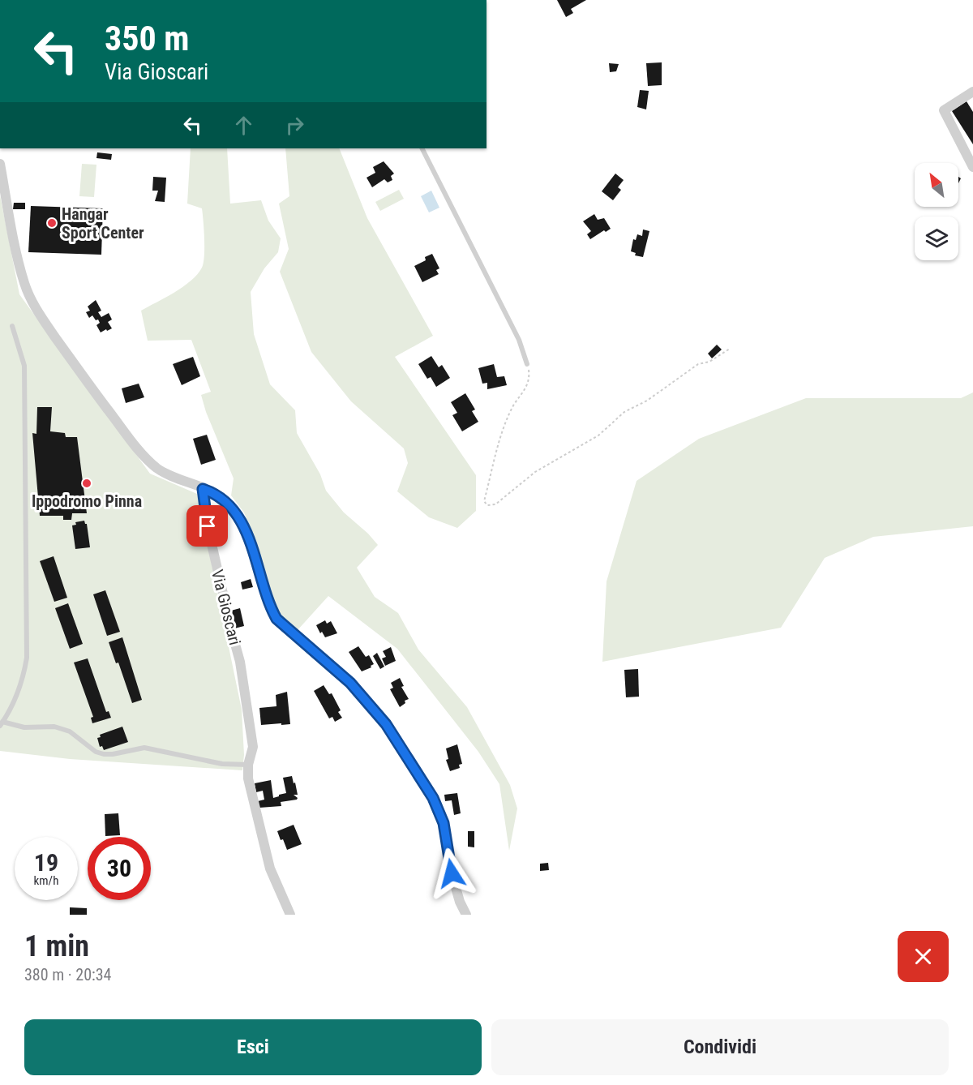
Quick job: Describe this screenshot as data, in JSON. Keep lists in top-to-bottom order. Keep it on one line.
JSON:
{"streets":{"street":["Via Gioscari"]},"places":["Hangar Sport Center","Ippodromo Pinna"],"north":"top left","page":{"turn":["350 m","Via Gioscari"],"speed":"19 km/h","limit":"30","heading":["1 min","380 m · 20:34"],"buttons":["Esci","Condividi"]}}
